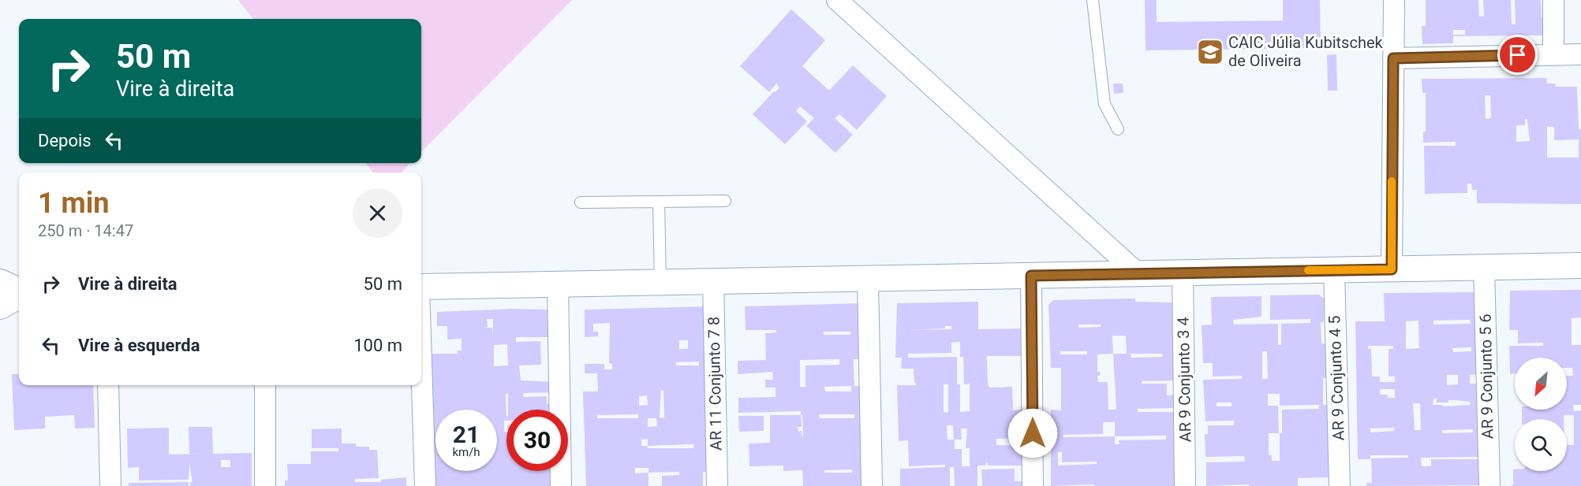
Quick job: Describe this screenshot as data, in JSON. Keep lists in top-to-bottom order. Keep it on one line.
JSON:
{"streets":{"street":["AR 9 Conjunto 5 6","AR 9 Conjunto 4 5","AR 9 Conjunto 3 4","AR 11 Conjunto 7 8"]},"places":{"school or university":["CAIC Júlia Kubitschek de Oliveira"]},"north":"bottom left","page":{"turn":["50 m","Vire à direita"],"then":"Depois","heading":["1 min","250 m · 14:47"],"list":[{"name":"Vire à direita","value":"50 m"},{"name":"Vire à esquerda","value":"100 m"}],"speed":"21 km/h","limit":"30"}}
